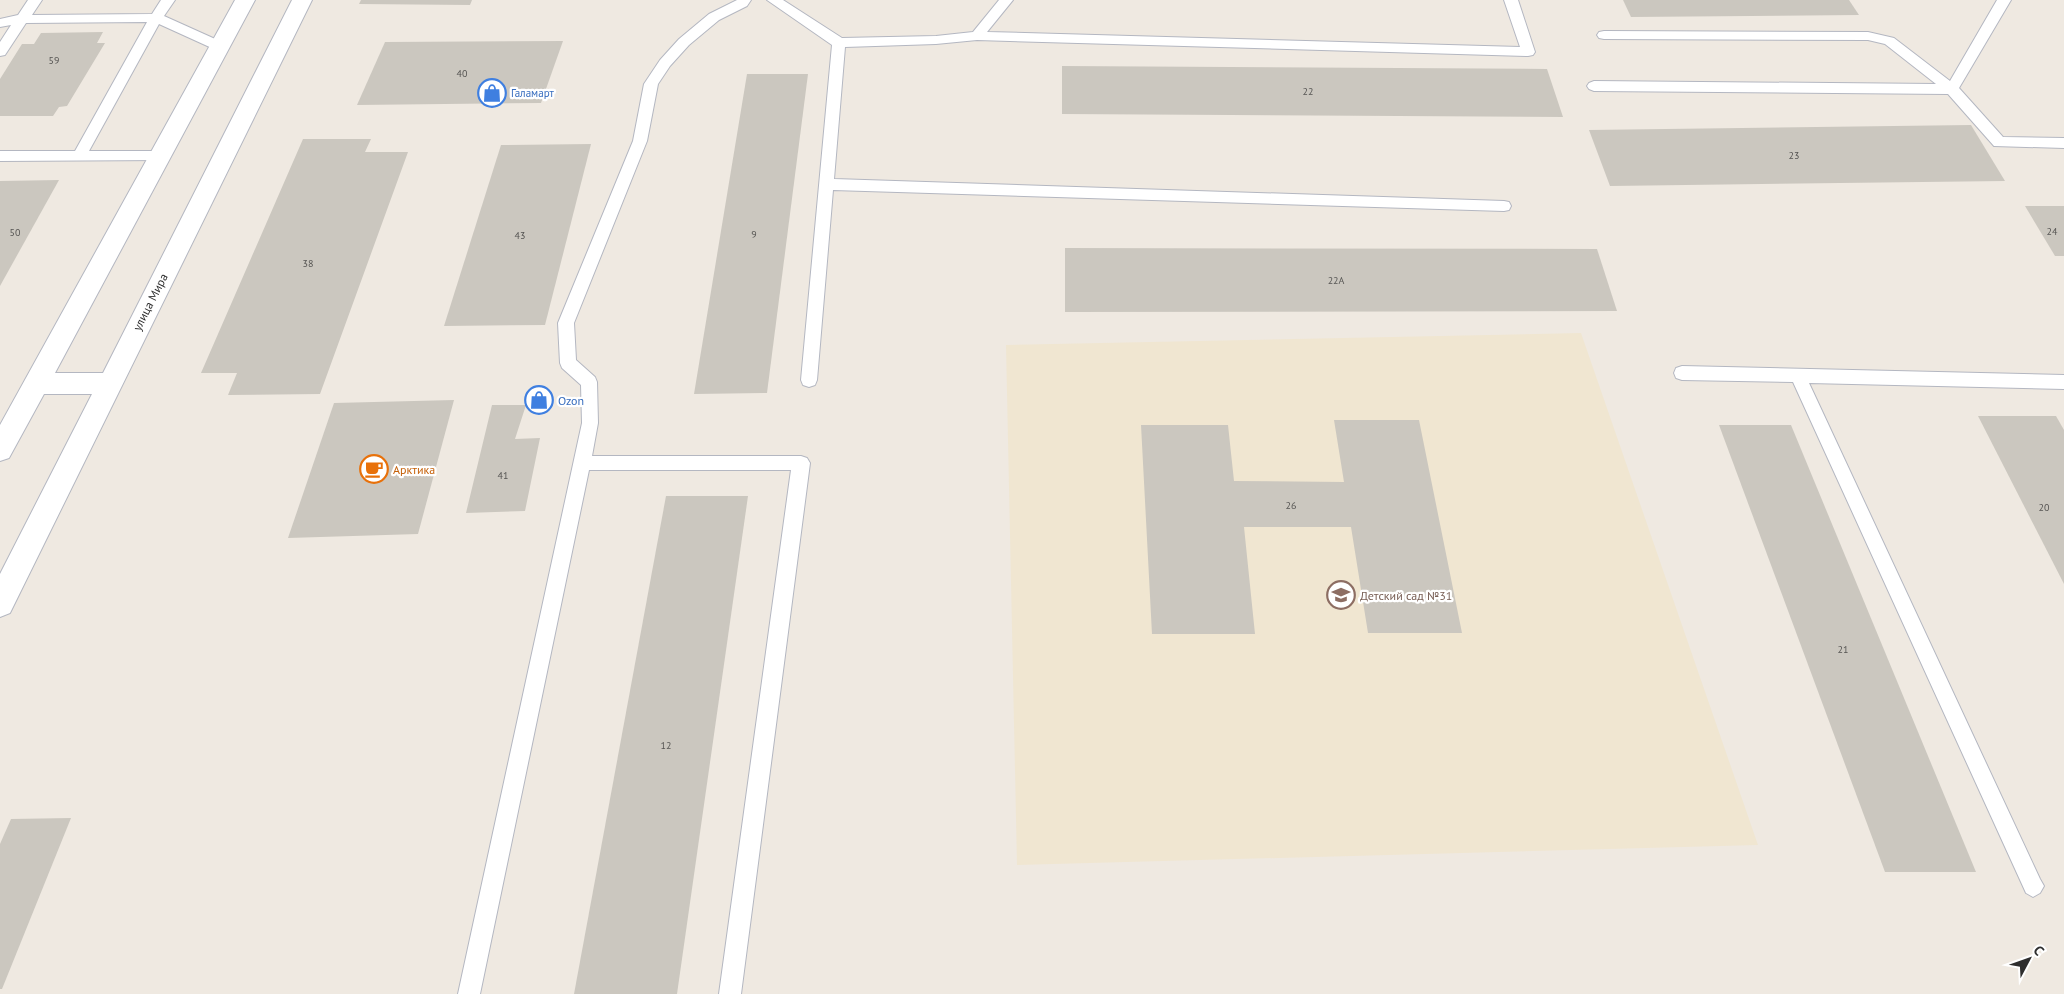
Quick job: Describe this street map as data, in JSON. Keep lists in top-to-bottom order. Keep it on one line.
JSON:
{"streets":{"street":["улица Мира"]},"places":{"shop":["Галамарт","Ozon"],"cafe":["Арктика"],"school or university":["Детский сад №31"]},"house_numbers":["59","40","22","23","24","50","9","43","38","22А","41","26","20","21","12"],"north":"top right"}
